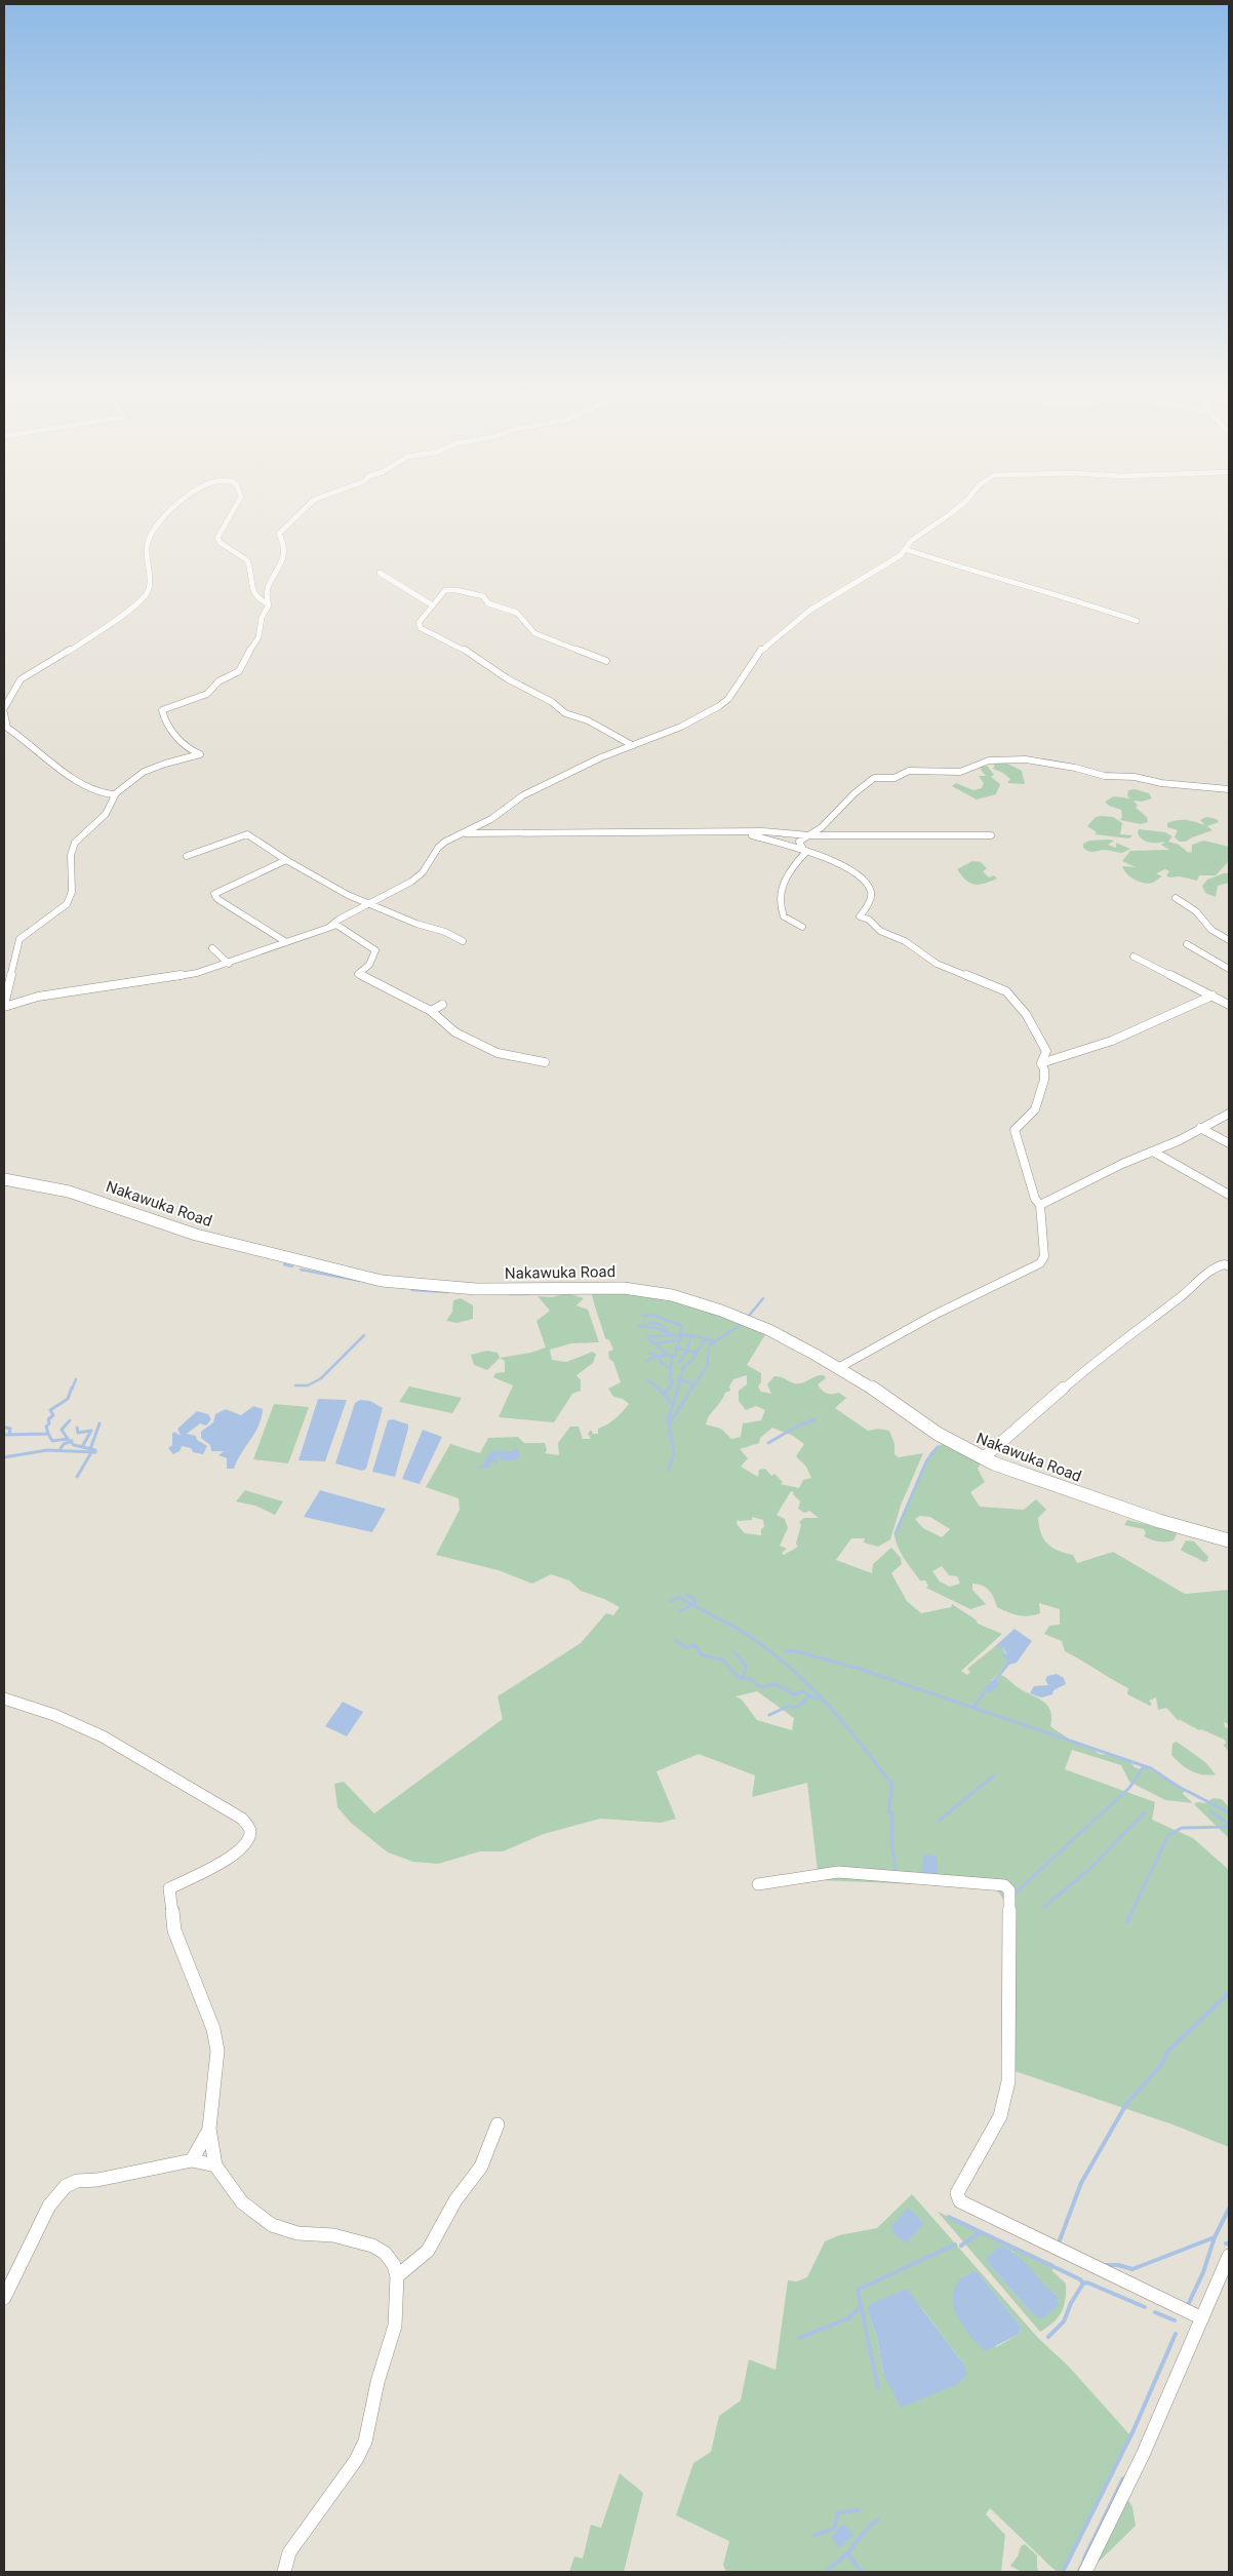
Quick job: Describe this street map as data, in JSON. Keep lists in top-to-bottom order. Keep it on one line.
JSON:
{"streets":{"main road":["Nakawuka Road"]}}
